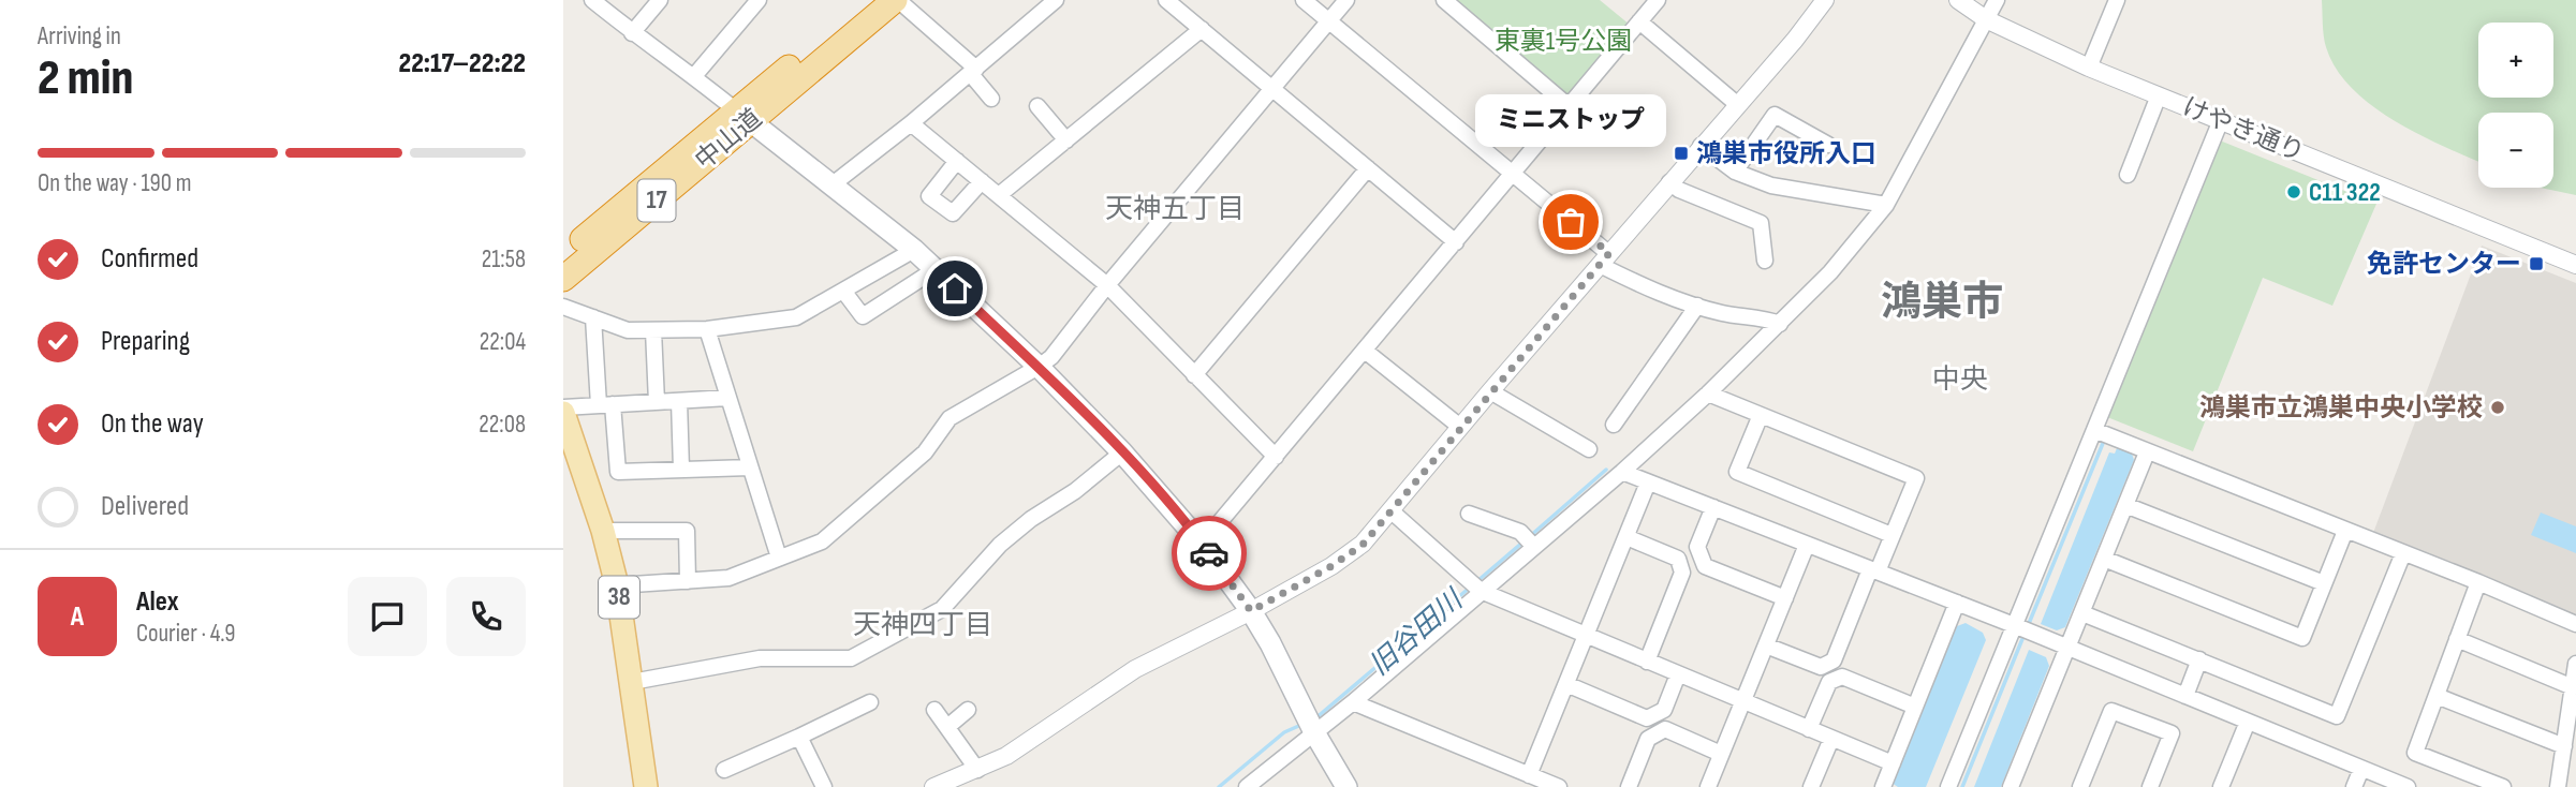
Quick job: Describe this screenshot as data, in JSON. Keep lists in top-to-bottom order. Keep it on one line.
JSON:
{"streets":{"highway":["中山道","17"],"main road":["38"],"street":["けやき通り"]},"districts":["天神五丁目","鴻巣市","中央","天神四丁目"],"water":["旧谷田川"],"parks":["東裏1号公園"],"places":{"transit":["鴻巣市役所入口","免許センター"],"other":["C11 322","ミニストップ","鴻巣市立鴻巣中央小学校"]},"page":{"heading":["2 min","Arriving in","22:17–22:22"],"panel":["Alex","Courier · 4.9"],"map_buttons":["+","−"],"bubble":"ミニストップ","bar":"On the way · 190 m","list":[["Confirmed","21:58"],["Preparing","22:04"],["On the way","22:08"],"Delivered"],"round":"A"}}
